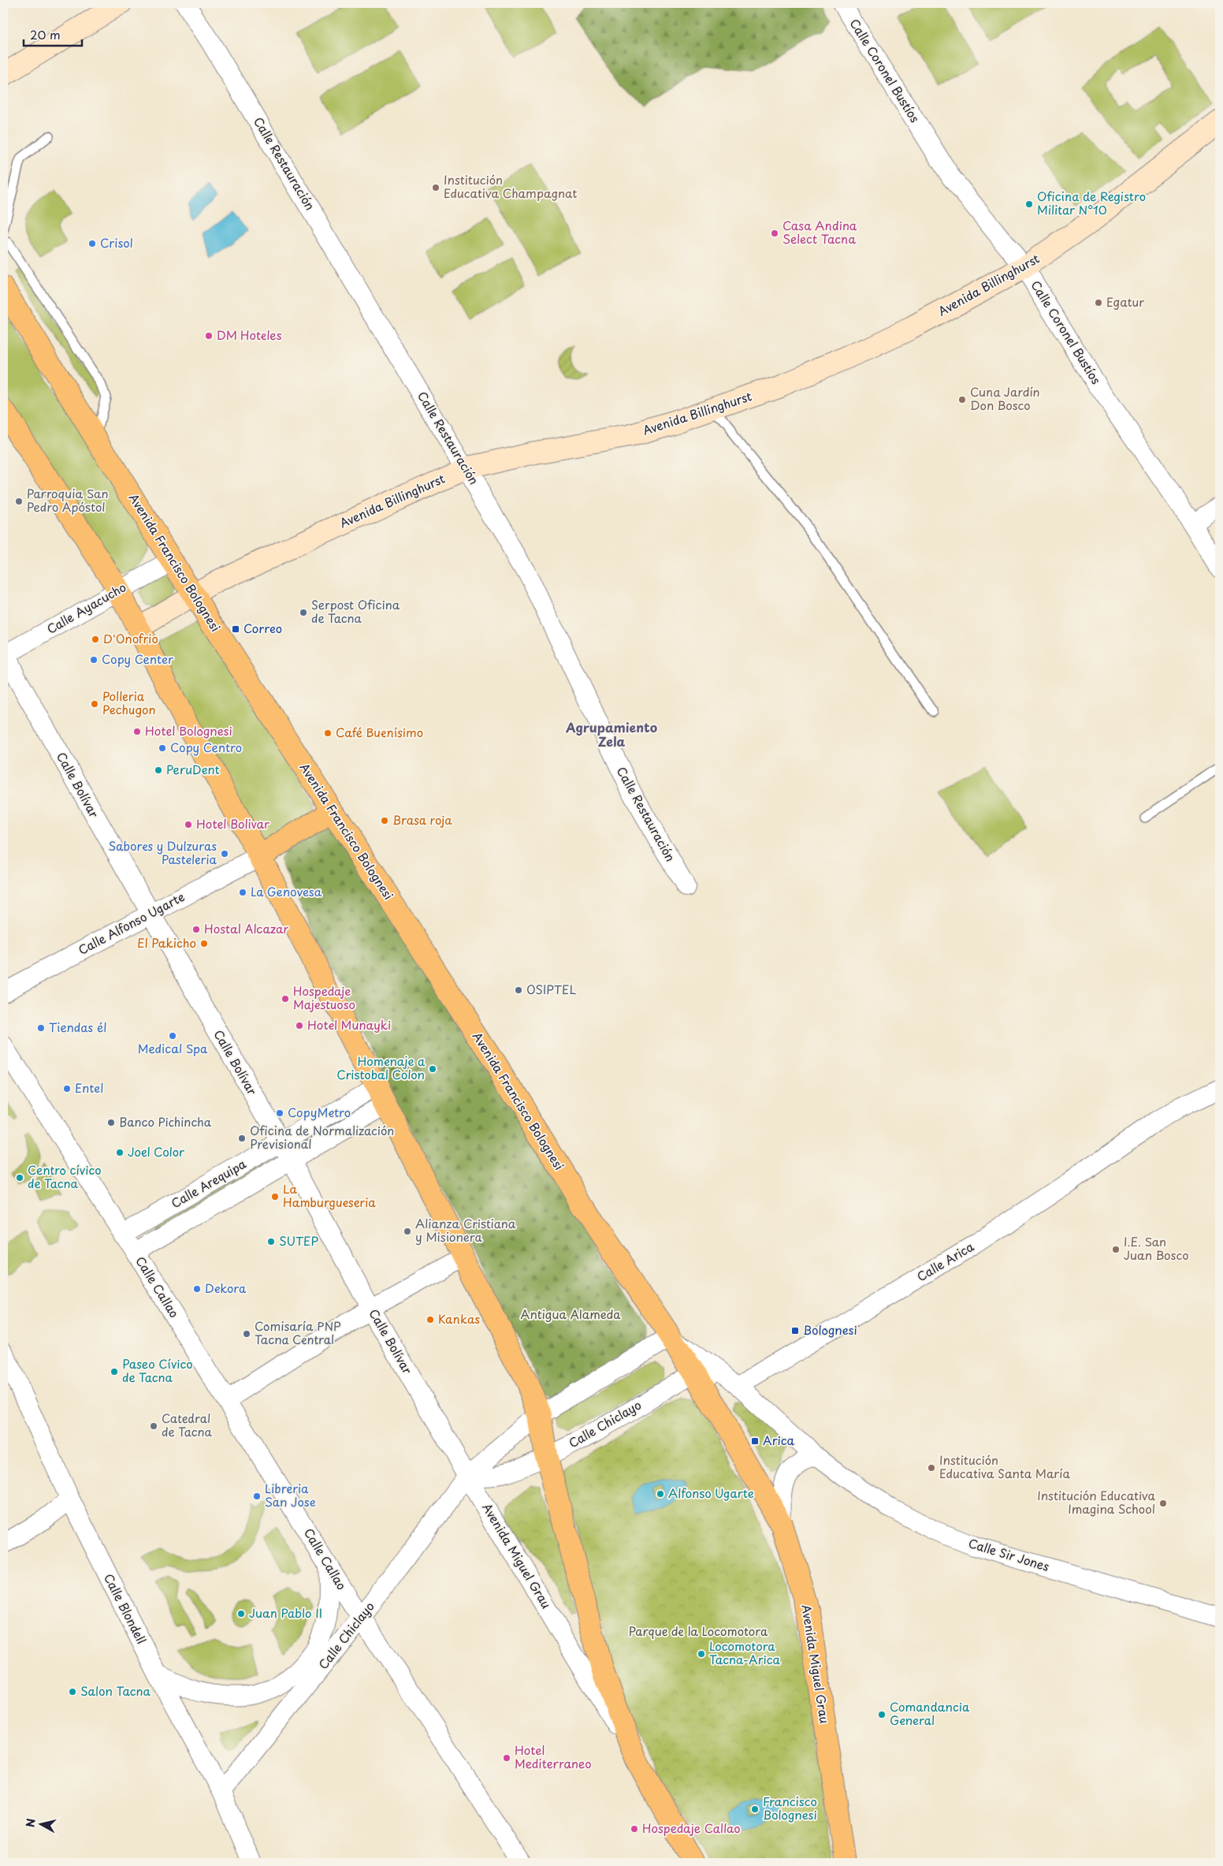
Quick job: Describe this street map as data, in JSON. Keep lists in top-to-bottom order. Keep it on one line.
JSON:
{"streets":{"main road":["Avenida Francisco Bolognesi","Avenida Miguel Grau"],"street":["Calle Coronel Bustíos","Calle Restauración","Avenida Billinghurst","Calle Ayacucho","Calle Bolívar","Calle Alfonso Ugarte","Calle Arequipa","Calle Arica","Calle Callao","Calle Chiclayo","Calle Sir Jones","Calle Blondell"]},"crossings":[["Calle Coronel Bustíos","Avenida Billinghurst"],["Calle Restauración","Avenida Billinghurst"],["Avenida Billinghurst","Avenida Francisco Bolognesi"],["Avenida Francisco Bolognesi","Calle Ayacucho"],["Avenida Francisco Bolognesi","Calle Chiclayo"],["Avenida Francisco Bolognesi","Avenida Miguel Grau"],["Calle Ayacucho","Calle Bolívar"],["Calle Bolívar","Calle Alfonso Ugarte"],["Calle Bolívar","Calle Arequipa"],["Calle Bolívar","Calle Chiclayo"],["Calle Bolívar","Avenida Miguel Grau"],["Calle Arequipa","Calle Callao"],["Calle Arica","Calle Sir Jones"],["Calle Callao","Calle Chiclayo"],["Calle Chiclayo","Avenida Miguel Grau"],["Calle Chiclayo","Calle Blondell"]],"districts":["Agrupamiento Zela"],"parks":["Antigua Alameda","Parque de la Locomotora"],"places":{"other":["Institución Educativa Champagnat","Oficina de Registro Militar N°10","Casa Andina Select Tacna","Crisol","Egatur","DM Hoteles","Cuna Jardín Don Bosco","Parroquia San Pedro Apóstol","Serpost Oficina de Tacna","D'Onofrio","Copy Center","Polleria Pechugon","Hotel Bolognesi","Café Buenísimo","Copy Centro","PeruDent","Brasa roja","Hotel Bolivar","Sabores y Dulzuras Pasteleria","La Genovesa","Hostal Alcazar","El Pakicho","OSIPTEL","Hospedaje Majestuoso","Hotel Munayki","Tiendas él","Medical Spa","Homenaje a Cristobal Colon","Entel","CopyMetro","Banco Pichincha","Oficina de Normalización Previsional","Joel Color","Centro cívico de Tacna","La Hamburgueseria","Alianza Cristiana y Misionera","SUTEP","I.E. San Juan Bosco","Dekora","Kankas","Comisaría PNP Tacna Central","Paseo Cívico de Tacna","Catedral de Tacna","Institución Educativa Santa María","Alfonso Ugarte","Libreria San Jose","Institución Educativa Imagina School","Juan Pablo II","Locomotora Tacna-Arica","Salon Tacna","Comandancia General","Hotel Mediterraneo","Francisco Bolognesi","Hospedaje Callao"],"transit":["Correo","Bolognesi","Arica"]},"scale_bar":"20 m","north":"left"}
